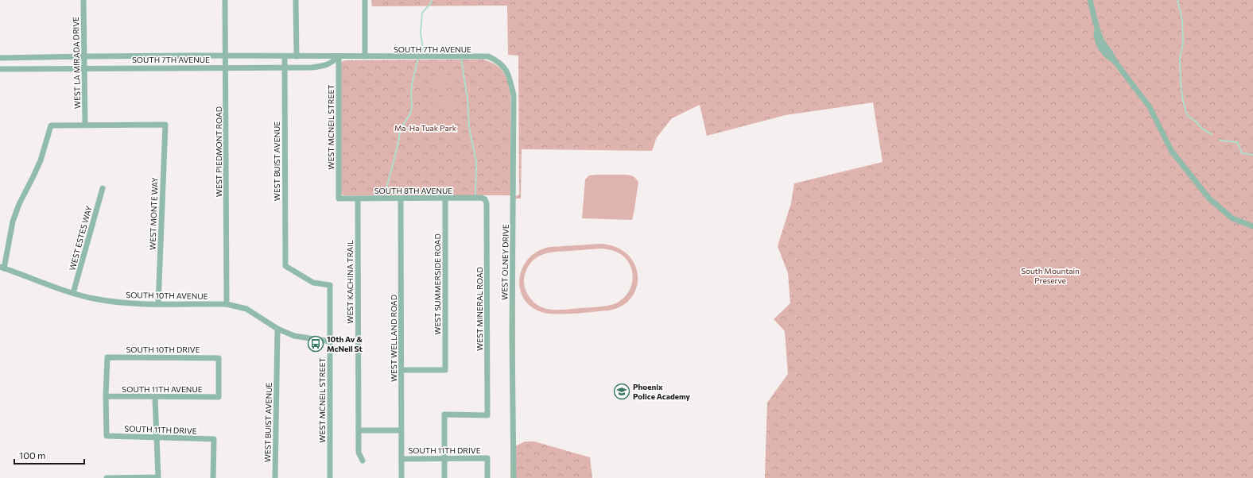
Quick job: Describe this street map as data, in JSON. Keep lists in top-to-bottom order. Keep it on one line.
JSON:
{"streets":{"street":["SOUTH 7TH AVENUE","WEST LA MIRADA DRIVE","WEST MCNEIL STREET","WEST PIEDMONT ROAD","WEST BUIST AVENUE","SOUTH 8TH AVENUE","WEST MONTE WAY","WEST ESTES WAY","WEST OLNEY DRIVE","WEST KACHINA TRAIL","WEST SUMMERSIDE ROAD","SOUTH 10TH AVENUE","WEST MINERAL ROAD","WEST WELLAND ROAD","SOUTH 10TH DRIVE","SOUTH 11TH AVENUE","SOUTH 11TH DRIVE"]},"crossings":[["SOUTH 7TH AVENUE","WEST LA MIRADA DRIVE"],["SOUTH 7TH AVENUE","WEST MCNEIL STREET"],["SOUTH 7TH AVENUE","WEST PIEDMONT ROAD"],["SOUTH 7TH AVENUE","WEST BUIST AVENUE"],["SOUTH 7TH AVENUE","WEST OLNEY DRIVE"],["WEST LA MIRADA DRIVE","WEST MONTE WAY"],["WEST MCNEIL STREET","WEST BUIST AVENUE"],["WEST MCNEIL STREET","SOUTH 8TH AVENUE"],["WEST MCNEIL STREET","SOUTH 10TH AVENUE"],["WEST PIEDMONT ROAD","SOUTH 10TH AVENUE"],["WEST BUIST AVENUE","SOUTH 10TH AVENUE"],["SOUTH 8TH AVENUE","WEST KACHINA TRAIL"],["SOUTH 8TH AVENUE","WEST SUMMERSIDE ROAD"],["SOUTH 8TH AVENUE","WEST MINERAL ROAD"],["SOUTH 8TH AVENUE","WEST WELLAND ROAD"],["WEST MONTE WAY","SOUTH 10TH AVENUE"],["WEST ESTES WAY","SOUTH 10TH AVENUE"],["WEST SUMMERSIDE ROAD","WEST WELLAND ROAD"],["WEST MINERAL ROAD","SOUTH 11TH DRIVE"],["WEST WELLAND ROAD","SOUTH 11TH DRIVE"],["SOUTH 10TH DRIVE","SOUTH 11TH AVENUE"],["SOUTH 10TH DRIVE","SOUTH 11TH DRIVE"],["SOUTH 11TH AVENUE","SOUTH 11TH DRIVE"]],"parks":["Ma-Ha Tuak Park","South Mountain Preserve"],"places":{"bus stop":["10th Av & McNeil St"],"school or university":["Phoenix Police Academy"]},"scale_bar":"100 m"}
